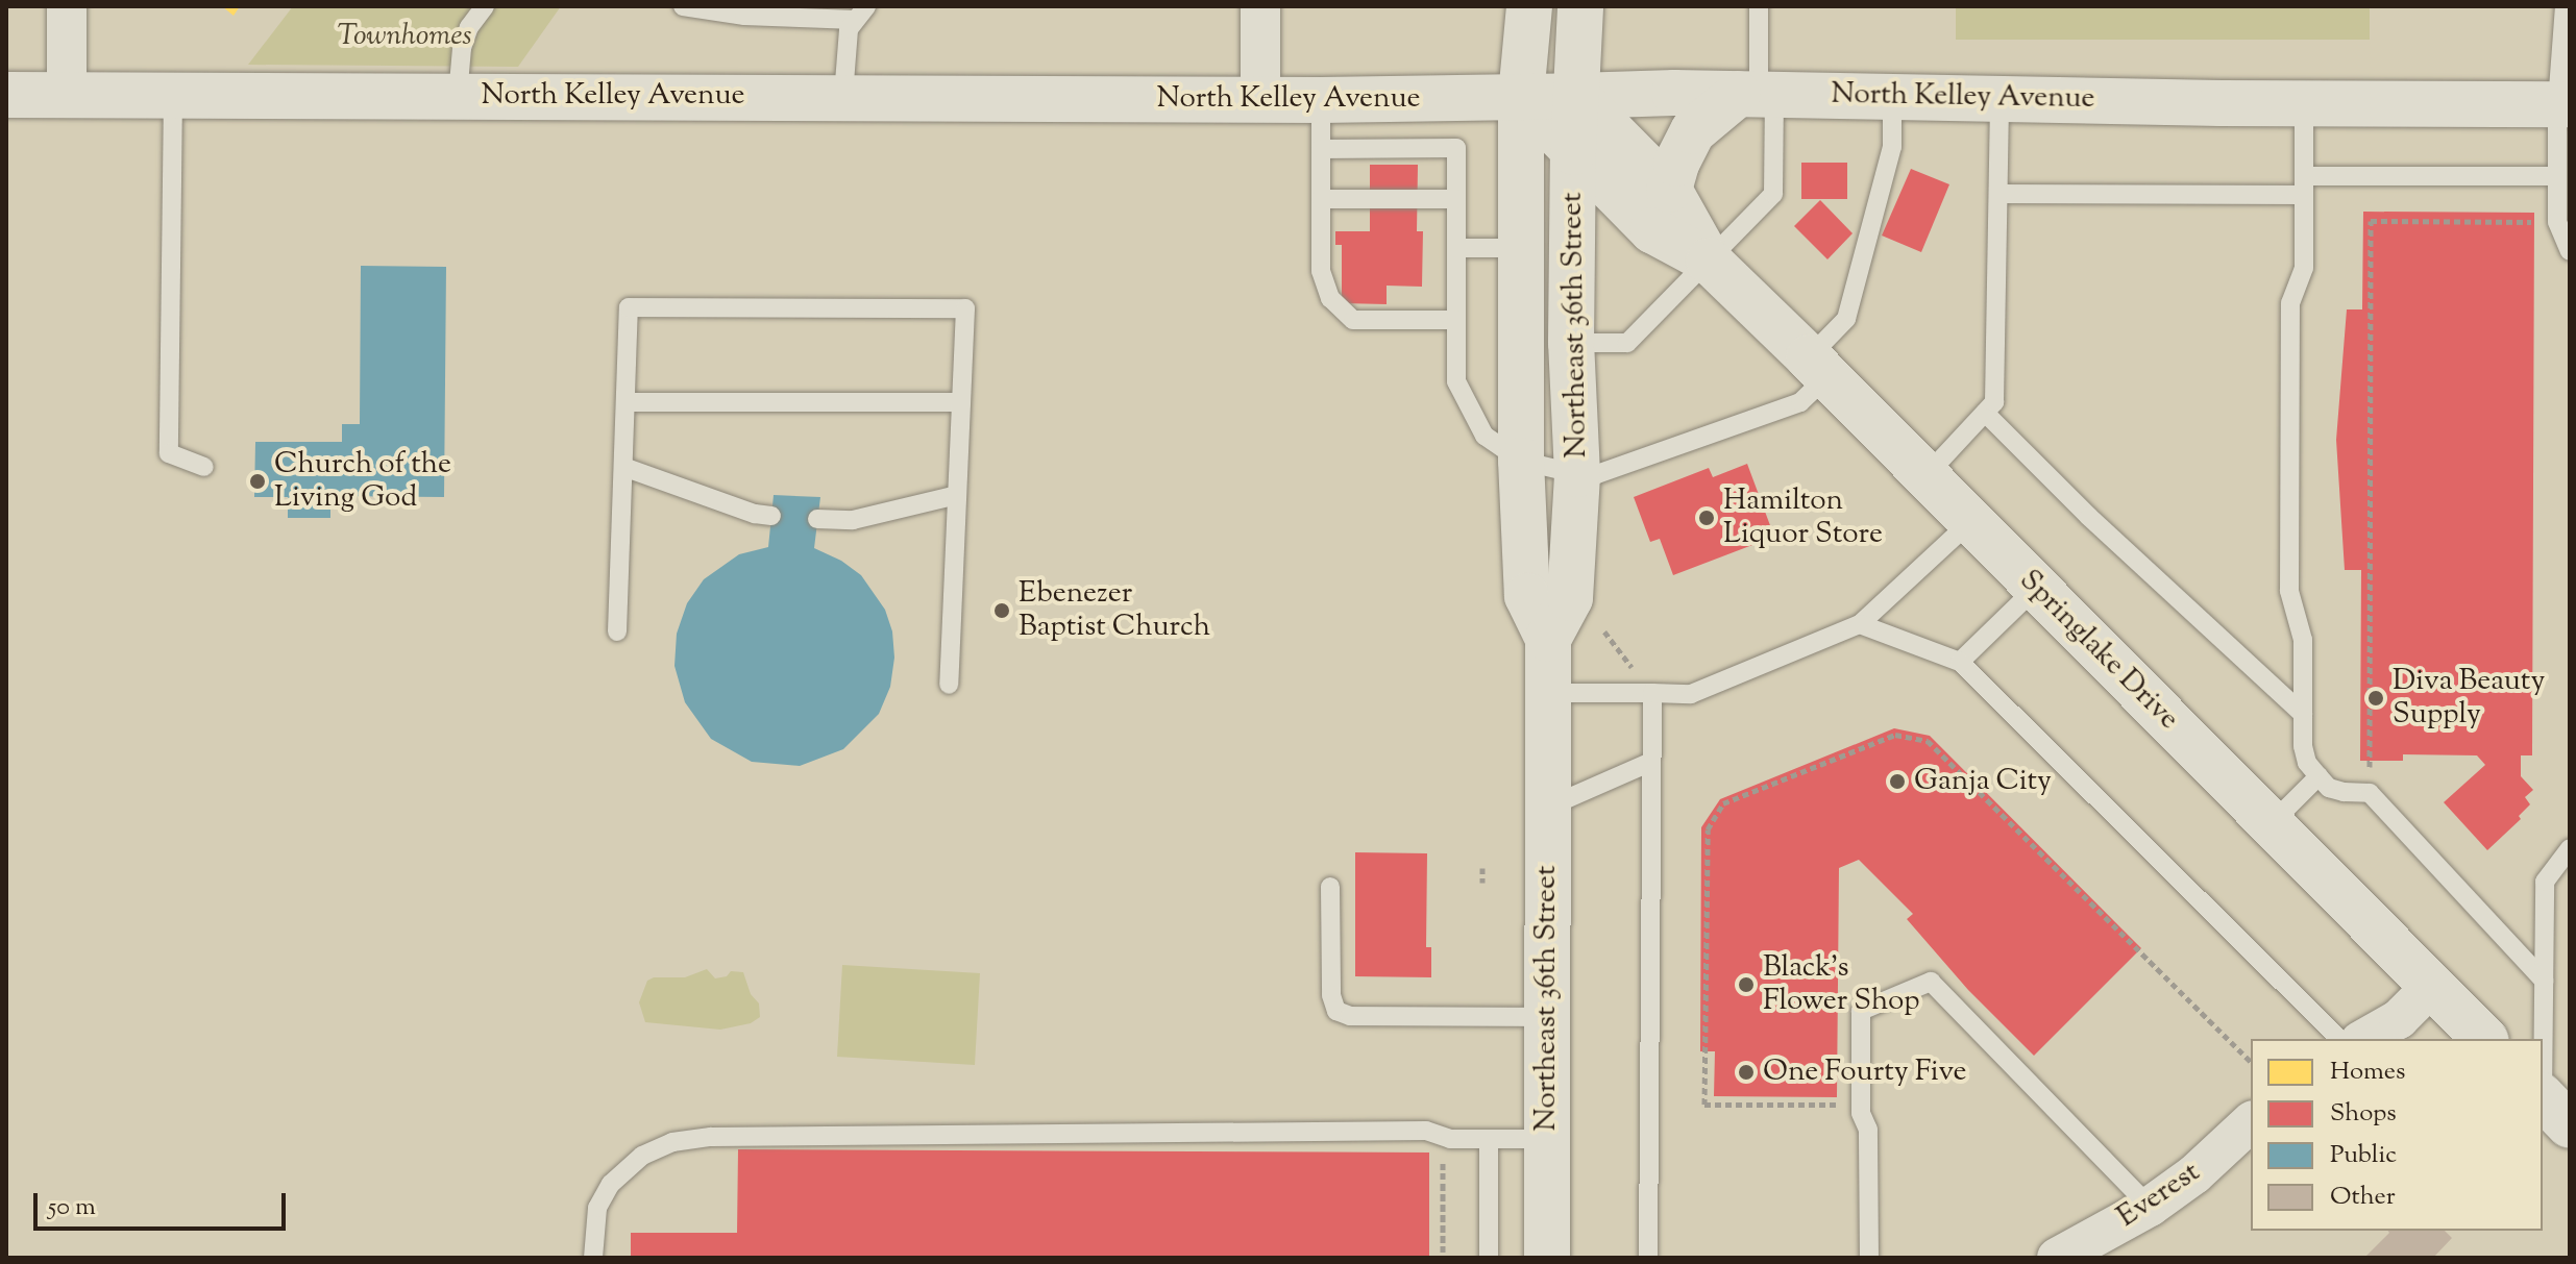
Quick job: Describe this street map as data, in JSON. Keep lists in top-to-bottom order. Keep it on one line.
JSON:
{"streets":{"main road":["North Kelley Avenue","Northeast 36th Street","Springlake Drive"],"street":["Everest"]},"crossings":[["North Kelley Avenue","Northeast 36th Street"],["North Kelley Avenue","Springlake Drive"],["Northeast 36th Street","Springlake Drive"]],"parks":["Townhomes"],"places":["Church of the Living God","Hamilton Liquor Store","Ebenezer Baptist Church","Diva Beauty Supply","Ganja City","Black's Flower Shop","One Fourty Five"],"legend":["Homes","Shops","Public","Other"],"scale_bar":"50 m"}
